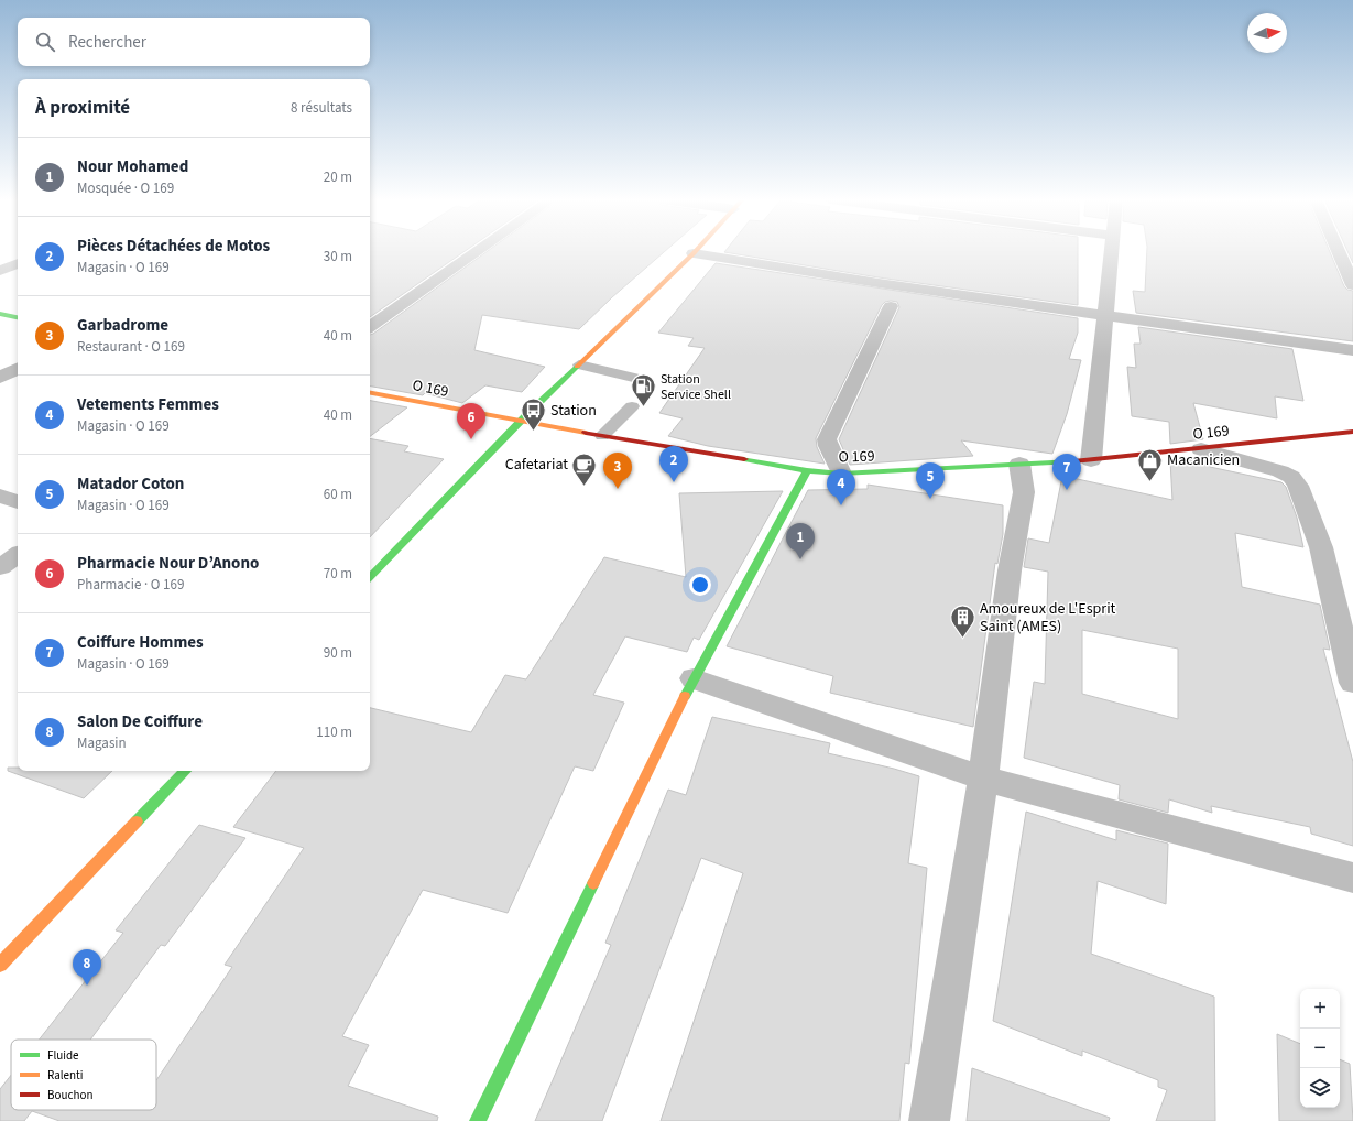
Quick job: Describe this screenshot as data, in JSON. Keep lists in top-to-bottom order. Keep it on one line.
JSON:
{"streets":{"street":["O 169"]},"places":{"fuel station":["Station Service Shell"],"bus stop":["Station"],"shop":["Macanicien"],"cafe":["Cafetariat"],"building":["Amoureux de L'Esprit Saint (AMES)"]},"legend":["Fluide","Ralenti","Bouchon"],"north":"right","page":{"search":"Rechercher","heading":["À proximité","8 résultats"],"list":[{"mark":"1","name":"Nour Mohamed","note":"Mosquée · O 169","value":"20 m"},{"mark":"2","name":"Pièces Détachées de Motos","note":"Magasin · O 169","value":"30 m"},{"mark":"3","name":"Garbadrome","note":"Restaurant · O 169","value":"40 m"},{"mark":"4","name":"Vetements Femmes","note":"Magasin · O 169","value":"40 m"},{"mark":"5","name":"Matador Coton","note":"Magasin · O 169","value":"60 m"},{"mark":"6","name":"Pharmacie Nour D’Anono","note":"Pharmacie · O 169","value":"70 m"},{"mark":"7","name":"Coiffure Hommes","note":"Magasin · O 169","value":"90 m"},{"mark":"8","name":"Salon De Coiffure","note":"Magasin","value":"110 m"}],"pins":["6","2","3","7","5","4","1","8"],"map_buttons":["+","−"]}}
